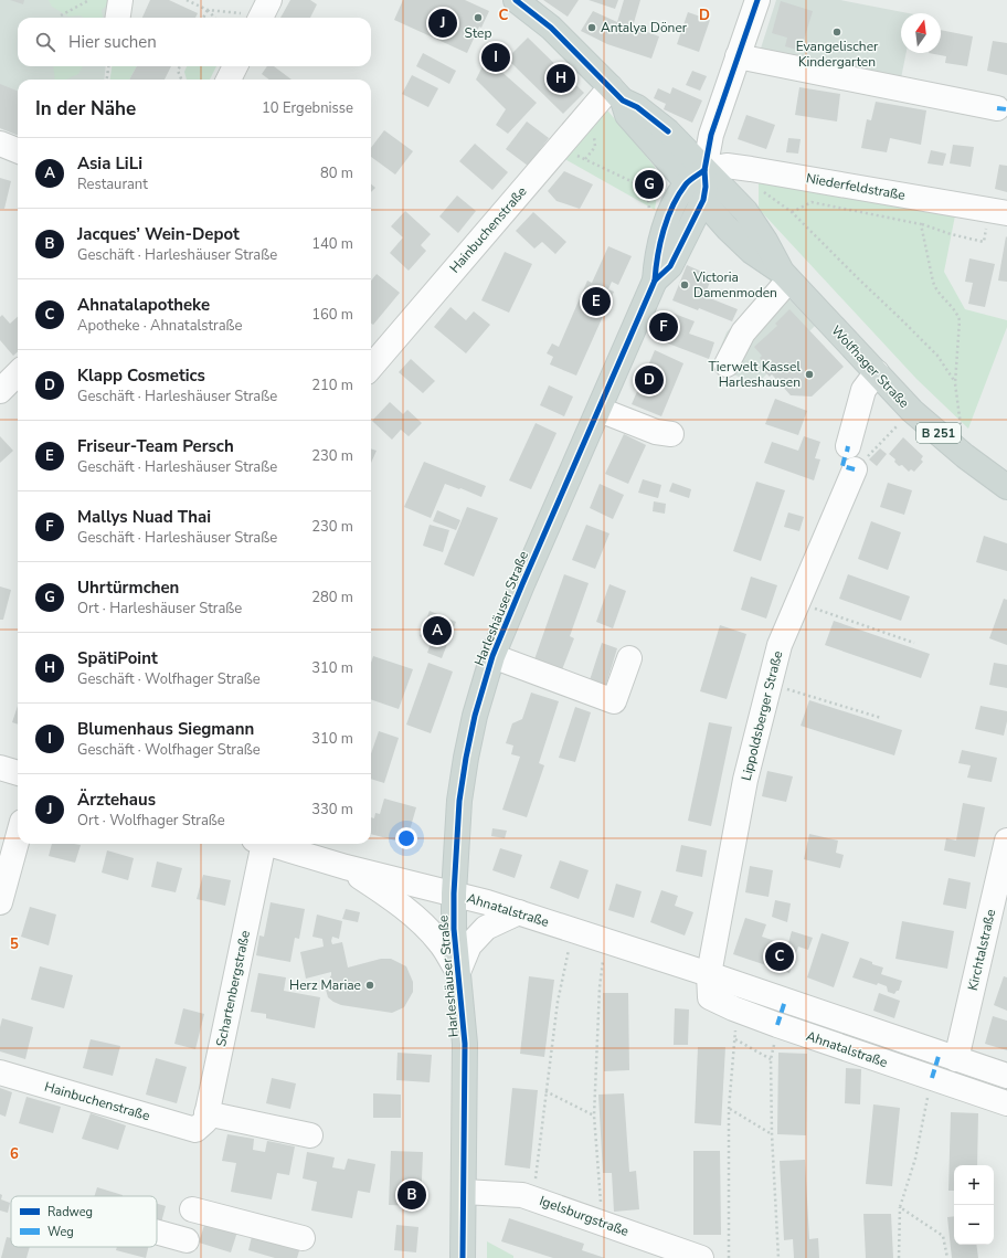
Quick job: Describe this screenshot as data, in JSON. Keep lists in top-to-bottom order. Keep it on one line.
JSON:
{"streets":{"main road":["Wolfhager Straße","B 251","Harleshäuser Straße"],"street":["Niederfeldstraße","Hainbuchenstraße","Lippoldsberger Straße","Ahnatalstraße","Kirchtalstraße","Schartenbergstraße","Igelsburgstraße"]},"crossings":[["Niederfeldstraße","Wolfhager Straße"],["Niederfeldstraße","Harleshäuser Straße"],["Hainbuchenstraße","Wolfhager Straße"],["Hainbuchenstraße","Schartenbergstraße"],["Wolfhager Straße","Harleshäuser Straße"],["Harleshäuser Straße","Ahnatalstraße"],["Harleshäuser Straße","Igelsburgstraße"],["Lippoldsberger Straße","Ahnatalstraße"],["Ahnatalstraße","Kirchtalstraße"]],"places":["Step","Antalya Döner","Evangelischer Kindergarten","Victoria Damenmoden","Tierwelt Kassel Harleshausen","Herz Mariae"],"legend":["Radweg","Weg"],"north":"top","page":{"pins":["J","I","H","G","E","F","D","A","C","B"],"search":"Hier suchen","heading":["In der Nähe","10 Ergebnisse"],"list":[{"mark":"A","name":"Asia LiLi","note":"Restaurant","value":"80 m"},{"mark":"B","name":"Jacques’ Wein-Depot","note":"Geschäft · Harleshäuser Straße","value":"140 m"},{"mark":"C","name":"Ahnatalapotheke","note":"Apotheke · Ahnatalstraße","value":"160 m"},{"mark":"D","name":"Klapp Cosmetics","note":"Geschäft · Harleshäuser Straße","value":"210 m"},{"mark":"E","name":"Friseur-Team Persch","note":"Geschäft · Harleshäuser Straße","value":"230 m"},{"mark":"F","name":"Mallys Nuad Thai","note":"Geschäft · Harleshäuser Straße","value":"230 m"},{"mark":"G","name":"Uhrtürmchen","note":"Ort · Harleshäuser Straße","value":"280 m"},{"mark":"H","name":"SpätiPoint","note":"Geschäft · Wolfhager Straße","value":"310 m"},{"mark":"I","name":"Blumenhaus Siegmann","note":"Geschäft · Wolfhager Straße","value":"310 m"},{"mark":"J","name":"Ärztehaus","note":"Ort · Wolfhager Straße","value":"330 m"}],"map_buttons":["+","−"]},"grid":{"columns":["C","D"],"rows":["5","6"]}}
